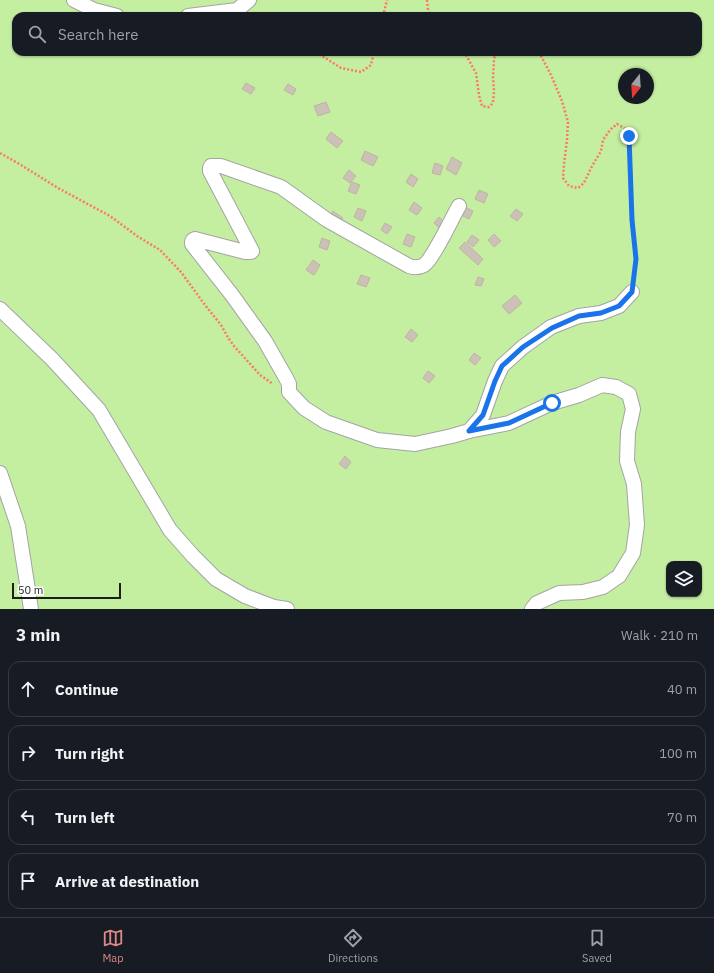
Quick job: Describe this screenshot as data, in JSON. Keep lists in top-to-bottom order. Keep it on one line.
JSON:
{"scale_bar":"50 m","north":"bottom","page":{"search":"Search here","scale":"50 m","heading":["3 min","Walk · 210 m"],"list":[["Continue","40 m"],["Turn right","100 m"],["Turn left","70 m"],"Arrive at destination"],"nav":["Map","Directions","Saved"]}}
